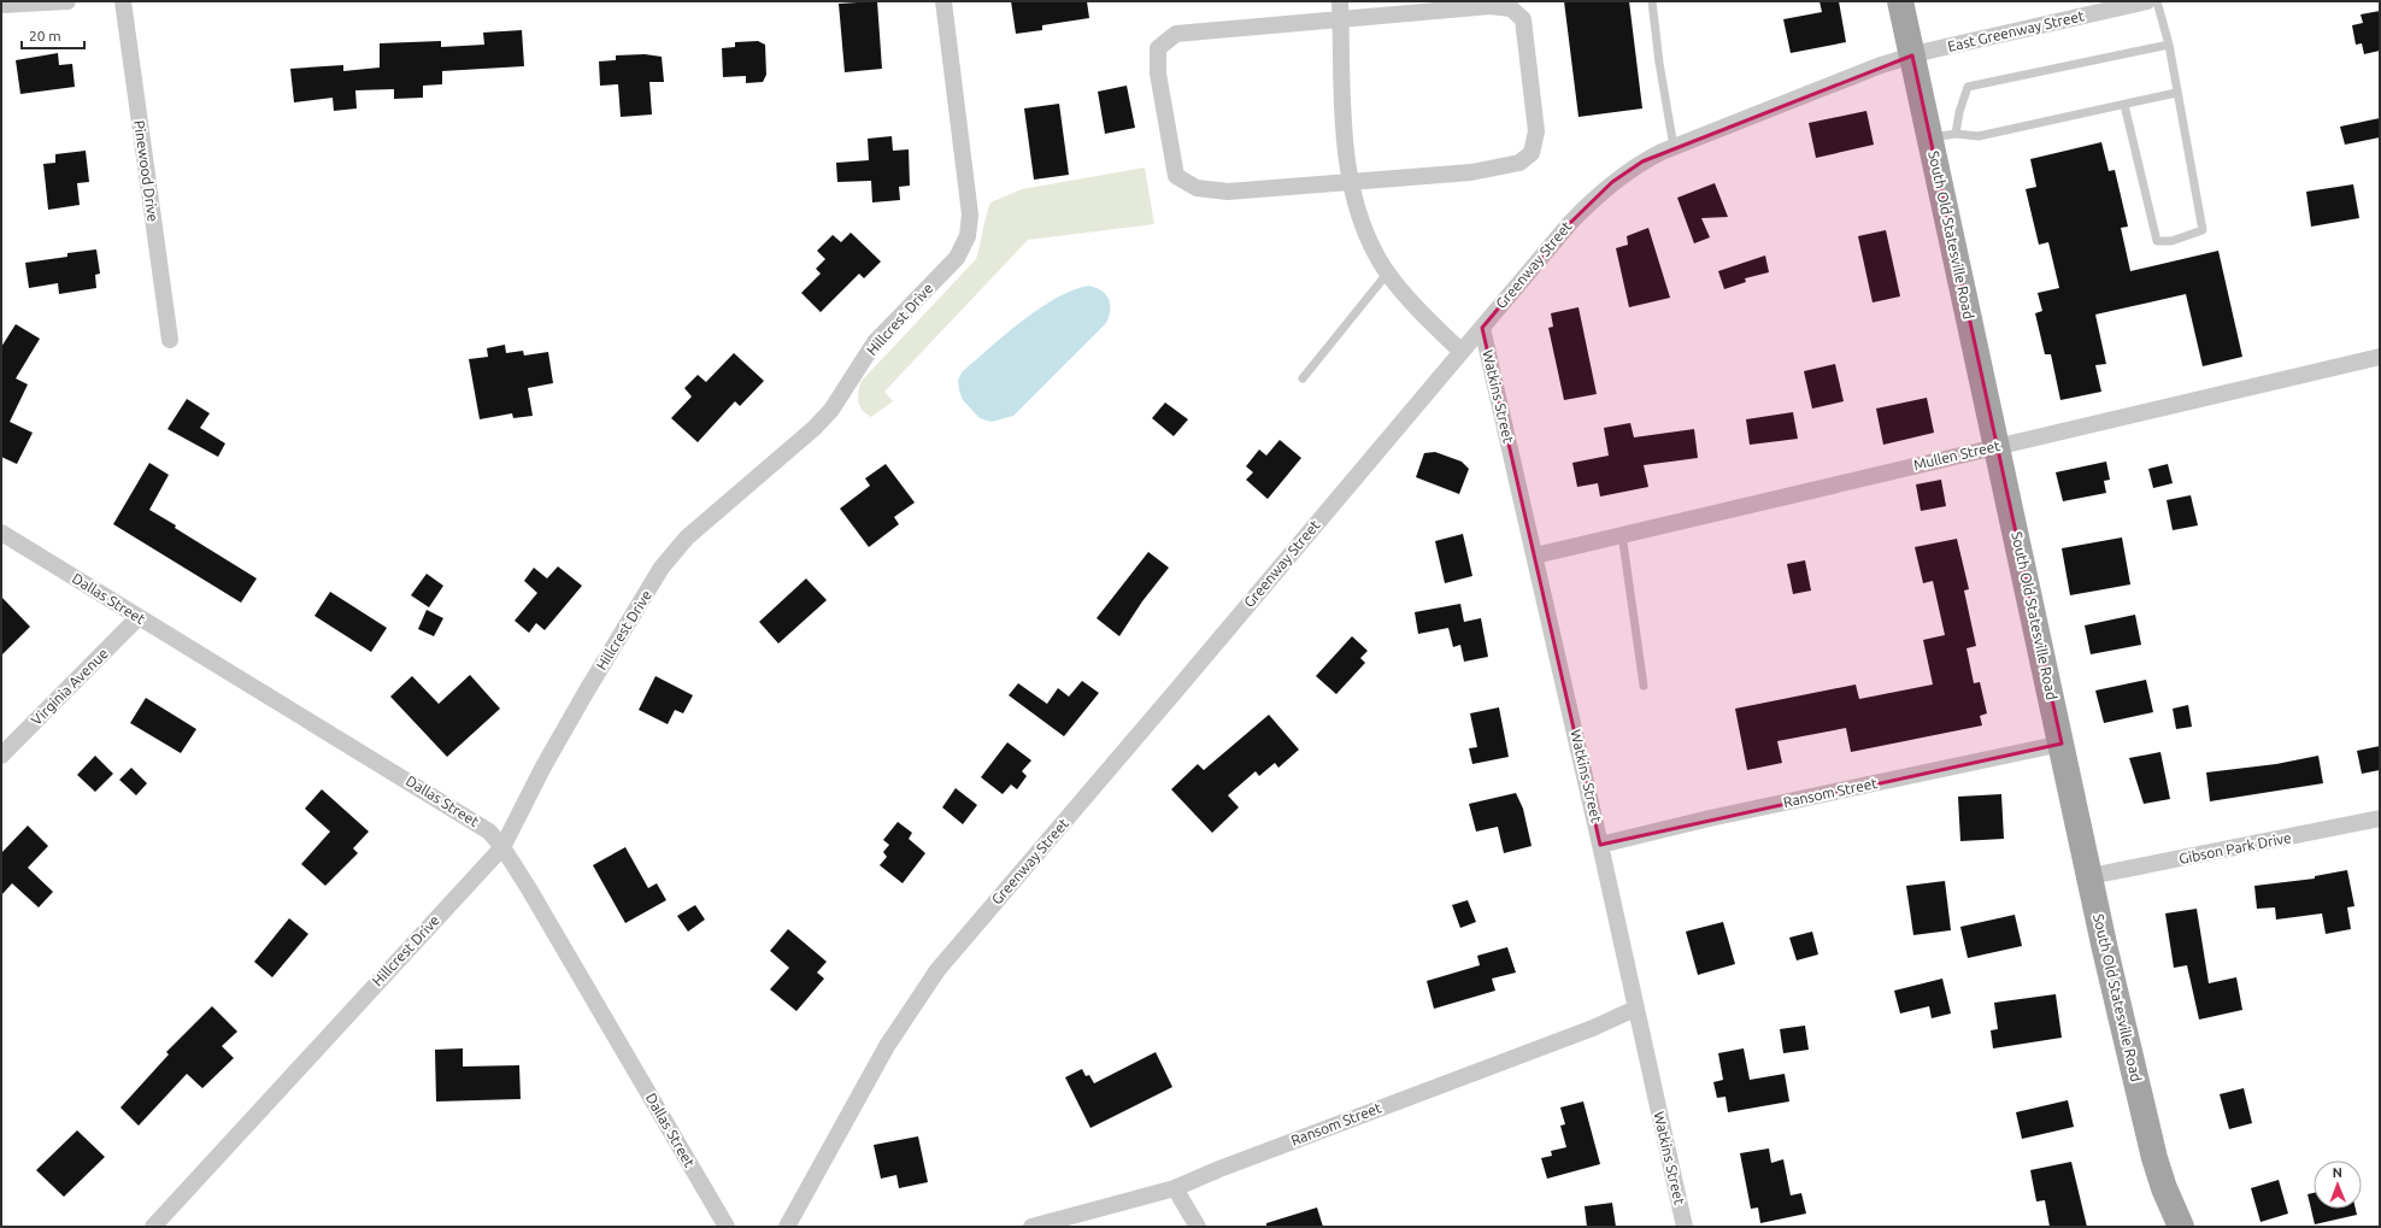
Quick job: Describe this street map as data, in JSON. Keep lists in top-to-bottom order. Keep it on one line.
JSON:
{"streets":{"main road":["South Old Statesville Road"],"street":["East Greenway Street","Pinewood Drive","Greenway Street","Hillcrest Drive","Watkins Street","Mullen Street","Dallas Street","Virginia Avenue","Ransom Street","Gibson Park Drive"]},"crossings":[["East Greenway Street","South Old Statesville Road"],["East Greenway Street","Greenway Street"],["South Old Statesville Road","Greenway Street"],["South Old Statesville Road","Mullen Street"],["South Old Statesville Road","Ransom Street"],["South Old Statesville Road","Gibson Park Drive"],["Greenway Street","Watkins Street"],["Hillcrest Drive","Dallas Street"],["Watkins Street","Mullen Street"],["Watkins Street","Ransom Street"],["Dallas Street","Virginia Avenue"]],"scale_bar":"20 m","north":"top"}
